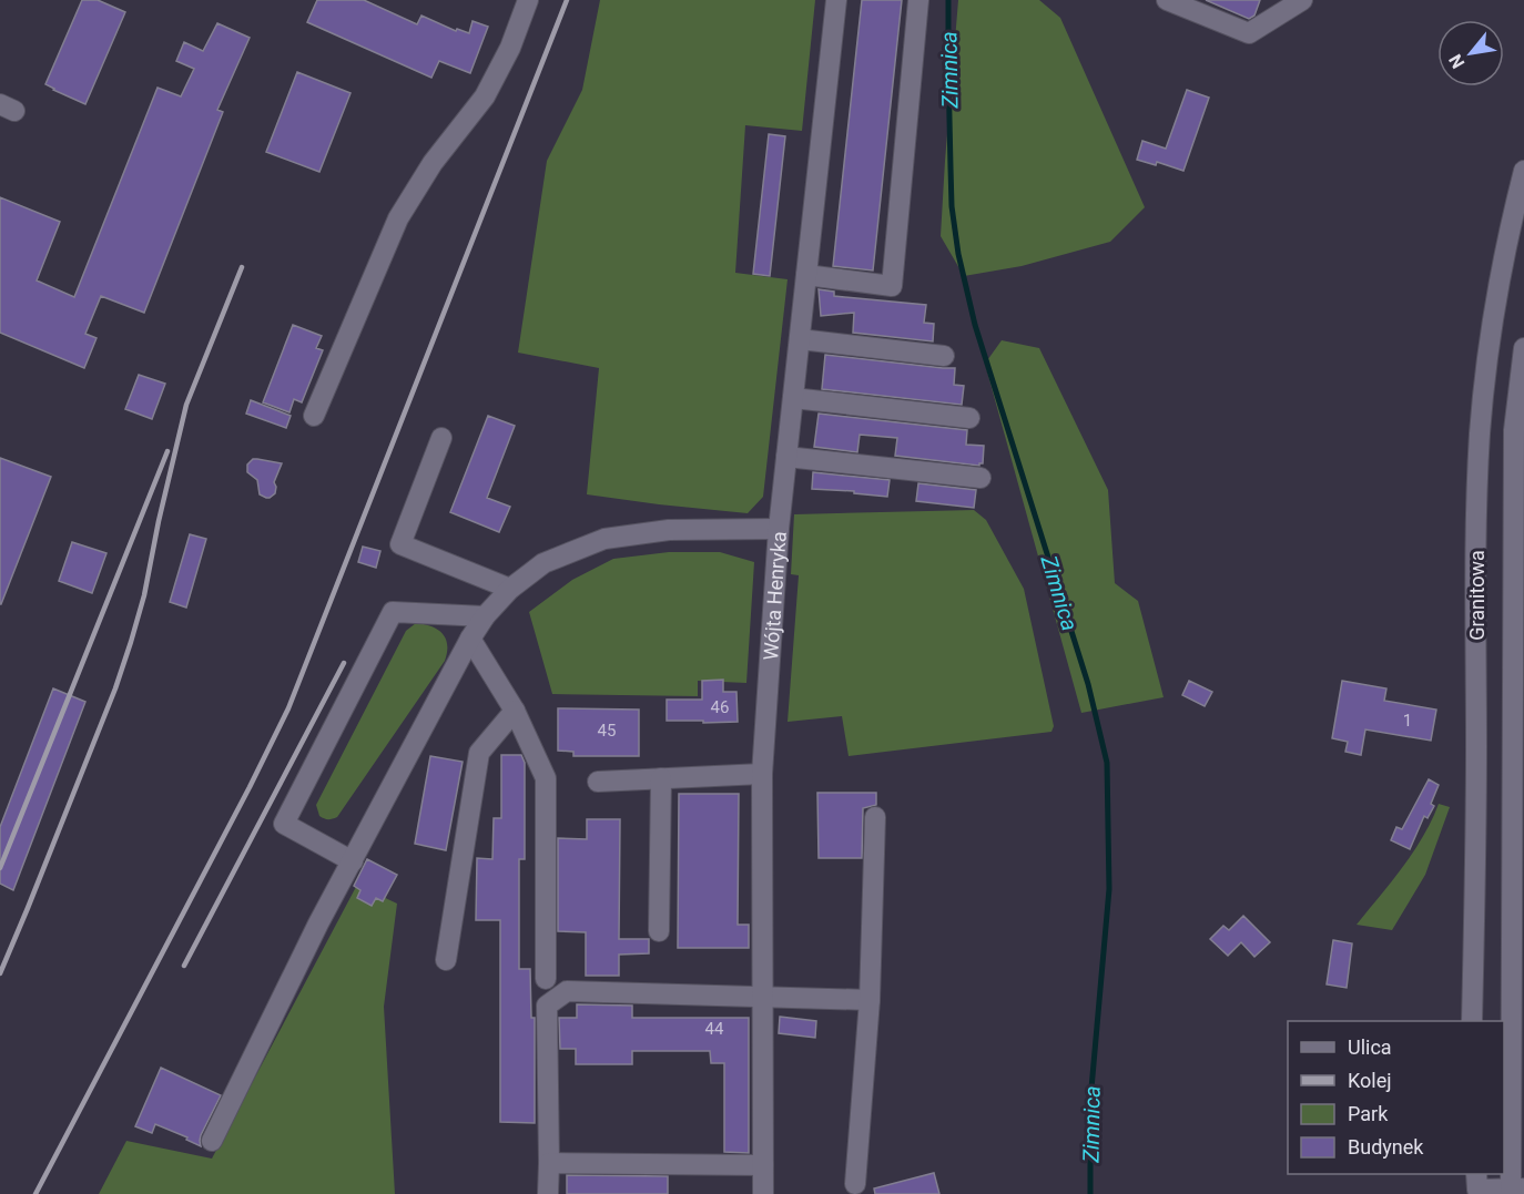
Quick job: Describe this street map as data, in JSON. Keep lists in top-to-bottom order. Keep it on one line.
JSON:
{"streets":{"street":["Wójta Henryka","Granitowa"]},"water":["Zimnica"],"house_numbers":["46","1","45","44"],"legend":["Ulica","Kolej","Park","Budynek"],"north":"bottom left"}
